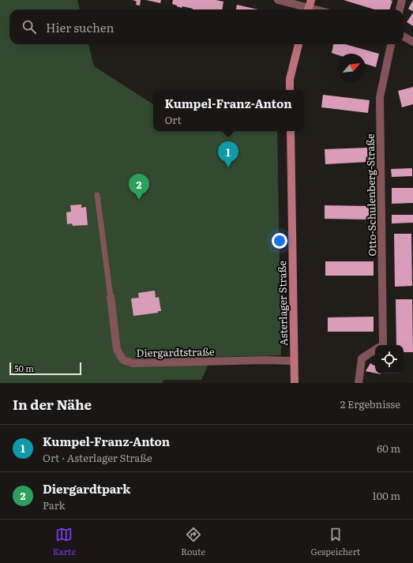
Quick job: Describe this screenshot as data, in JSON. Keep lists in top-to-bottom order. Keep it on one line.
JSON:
{"streets":{"main road":["Asterlager Straße"],"street":["Otto-Schulenberg-Straße","Diergardtstraße"]},"crossings":[["Asterlager Straße","Diergardtstraße"]],"scale_bar":"50 m","north":"top right","page":{"search":"Hier suchen","popup":["Kumpel-Franz-Anton","Ort"],"pins":["1","2"],"scale":"50 m","heading":["In der Nähe","2 Ergebnisse"],"list":[{"mark":"1","name":"Kumpel-Franz-Anton","note":"Ort · Asterlager Straße","value":"60 m"},{"mark":"2","name":"Diergardtpark","note":"Park","value":"100 m"}],"nav":["Karte","Route","Gespeichert"]}}
